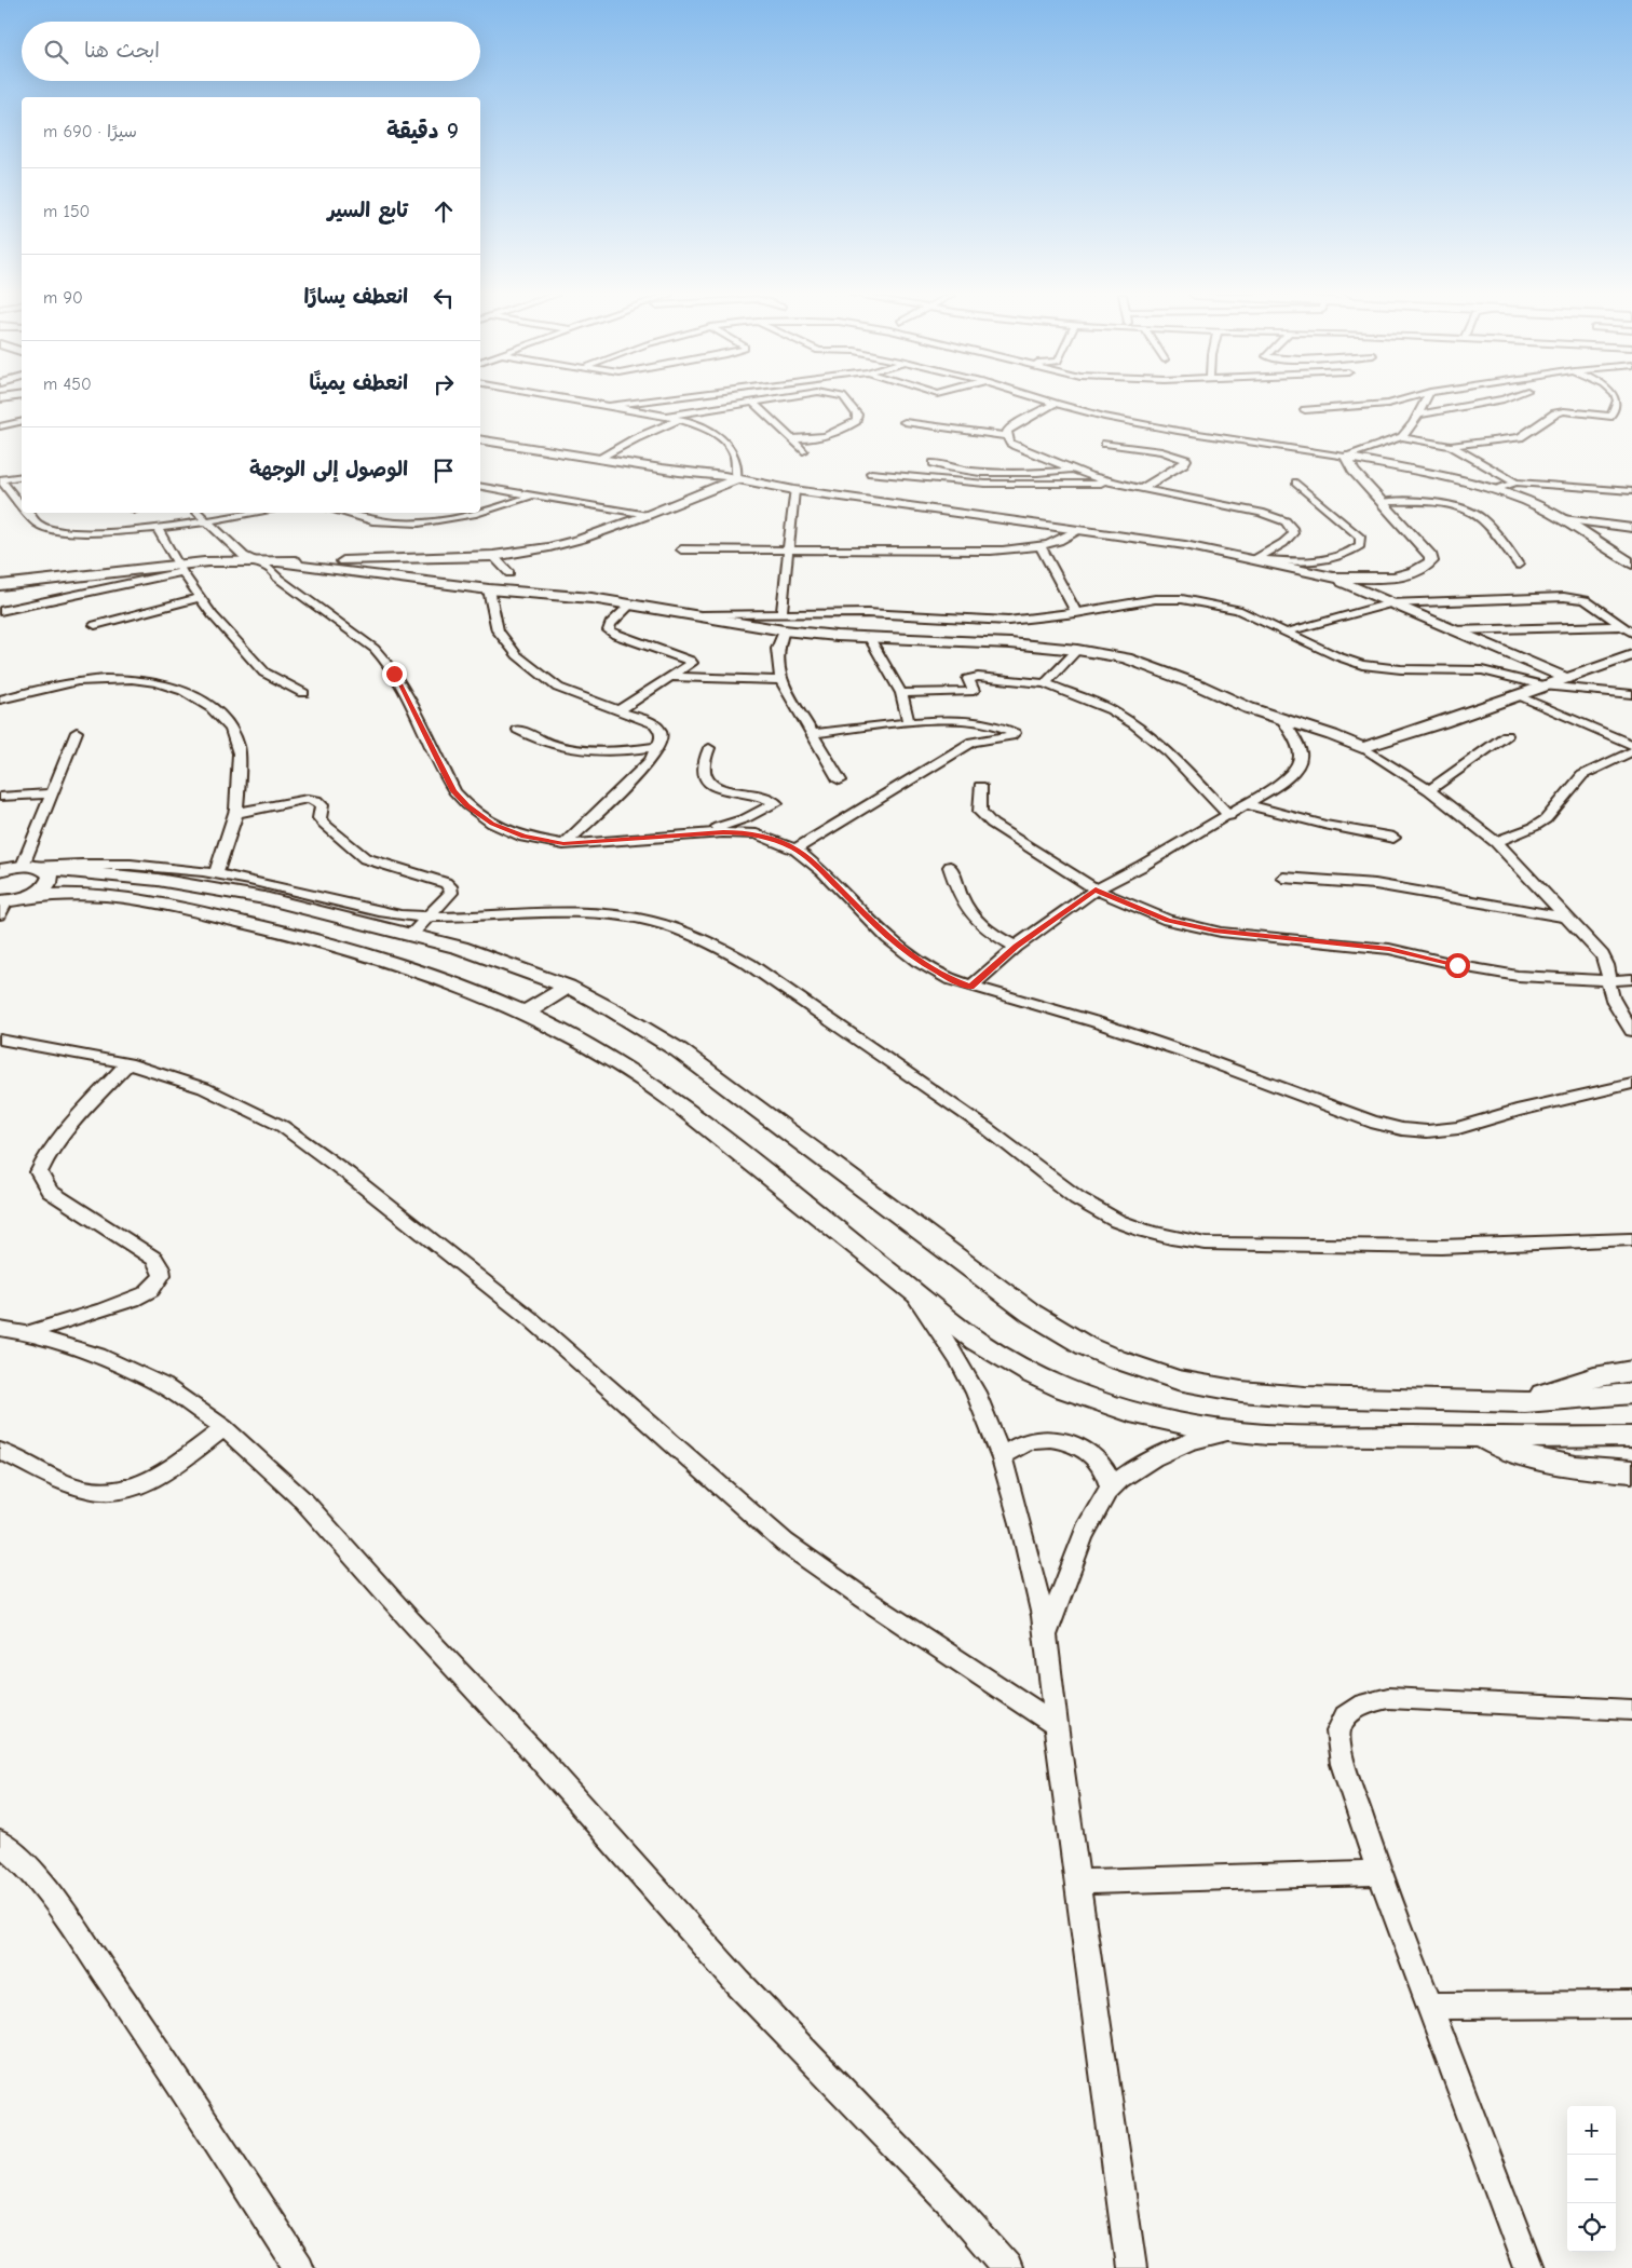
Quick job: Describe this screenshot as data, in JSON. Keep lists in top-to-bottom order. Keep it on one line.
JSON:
{"page":{"search":"ابحث هنا","heading":["9 دقيقة","سيرًا · 690 m"],"list":[["تابع السير","150 m"],["انعطف يسارًا","90 m"],["انعطف يمينًا","450 m"],"الوصول إلى الوجهة"],"map_buttons":["+","−"]}}
